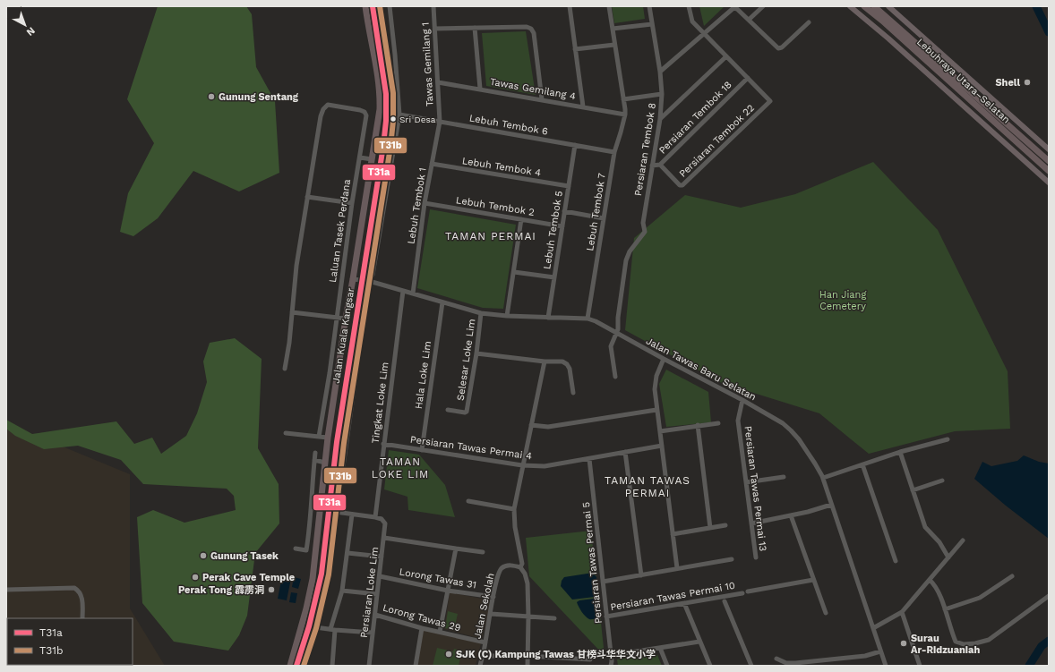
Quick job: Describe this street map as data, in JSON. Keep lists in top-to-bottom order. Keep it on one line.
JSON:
{"streets":{"highway":["Lebuhraya Utara–Selatan","Jalan Kuala Kangsar"],"street":["Tawas Gemilang 1","Tawas Gemilang 4","Persiaran Tembok 18","Lebuh Tembok 6","Persiaran Tembok 22","Persiaran Tembok 8","Lebuh Tembok 4","Lebuh Tembok 1","Lebuh Tembok 2","Lebuh Tembok 7","Lebuh Tembok 5","Laluan Tasek Perdana","Selesar Loke Lim","Jalan Tawas Baru Selatan","Hala Loke Lim","Tingkat Loke Lim","Persiaran Tawas Permai 4","Persiaran Tawas Permai 13","Persiaran Tawas Permai 5","Lorong Tawas 31","Persiaran Loke Lim","Persiaran Tawas Permai 10","Jalan Sekolah","Lorong Tawas 29"]},"crossings":[["Tawas Gemilang 1","Tawas Gemilang 4"],["Tawas Gemilang 1","Lebuh Tembok 6"],["Tawas Gemilang 1","Lebuh Tembok 1"],["Tawas Gemilang 4","Lebuh Tembok 7"],["Persiaran Tembok 18","Persiaran Tembok 22"],["Persiaran Tembok 18","Persiaran Tembok 8"],["Lebuh Tembok 6","Lebuh Tembok 1"],["Lebuh Tembok 6","Lebuh Tembok 7"],["Lebuh Tembok 6","Lebuh Tembok 5"],["Persiaran Tembok 8","Jalan Tawas Baru Selatan"],["Lebuh Tembok 4","Lebuh Tembok 1"],["Lebuh Tembok 4","Lebuh Tembok 5"],["Lebuh Tembok 1","Lebuh Tembok 2"],["Lebuh Tembok 1","Jalan Tawas Baru Selatan"],["Lebuh Tembok 2","Lebuh Tembok 5"],["Lebuh Tembok 7","Jalan Tawas Baru Selatan"],["Lebuh Tembok 5","Jalan Tawas Baru Selatan"],["Jalan Kuala Kangsar","Jalan Tawas Baru Selatan"],["Selesar Loke Lim","Jalan Tawas Baru Selatan"],["Jalan Tawas Baru Selatan","Hala Loke Lim"],["Jalan Tawas Baru Selatan","Tingkat Loke Lim"],["Jalan Tawas Baru Selatan","Persiaran Tawas Permai 13"],["Hala Loke Lim","Persiaran Tawas Permai 4"],["Tingkat Loke Lim","Persiaran Tawas Permai 4"],["Tingkat Loke Lim","Persiaran Loke Lim"],["Persiaran Tawas Permai 4","Persiaran Tawas Permai 5"],["Persiaran Tawas Permai 5","Persiaran Tawas Permai 10"],["Lorong Tawas 31","Persiaran Loke Lim"],["Lorong Tawas 31","Jalan Sekolah"],["Persiaran Loke Lim","Lorong Tawas 29"],["Jalan Sekolah","Lorong Tawas 29"]],"districts":["TAMAN PERMAI","TAMAN LOKE LIM","TAMAN TAWAS PERMAI"],"parks":["Han Jiang Cemetery"],"places":["Shell","Gunung Sentang","Sri Desa","Gunung Tasek","Perak Cave Temple","Perak Tong 霹雳洞","Surau Ar-Ridzuaniah","SJK (C) Kampung Tawas 甘榜斗华华文小学"],"lines":["transit line T31a","transit line T31b"],"legend":["T31a","T31b"],"north":"bottom right"}
